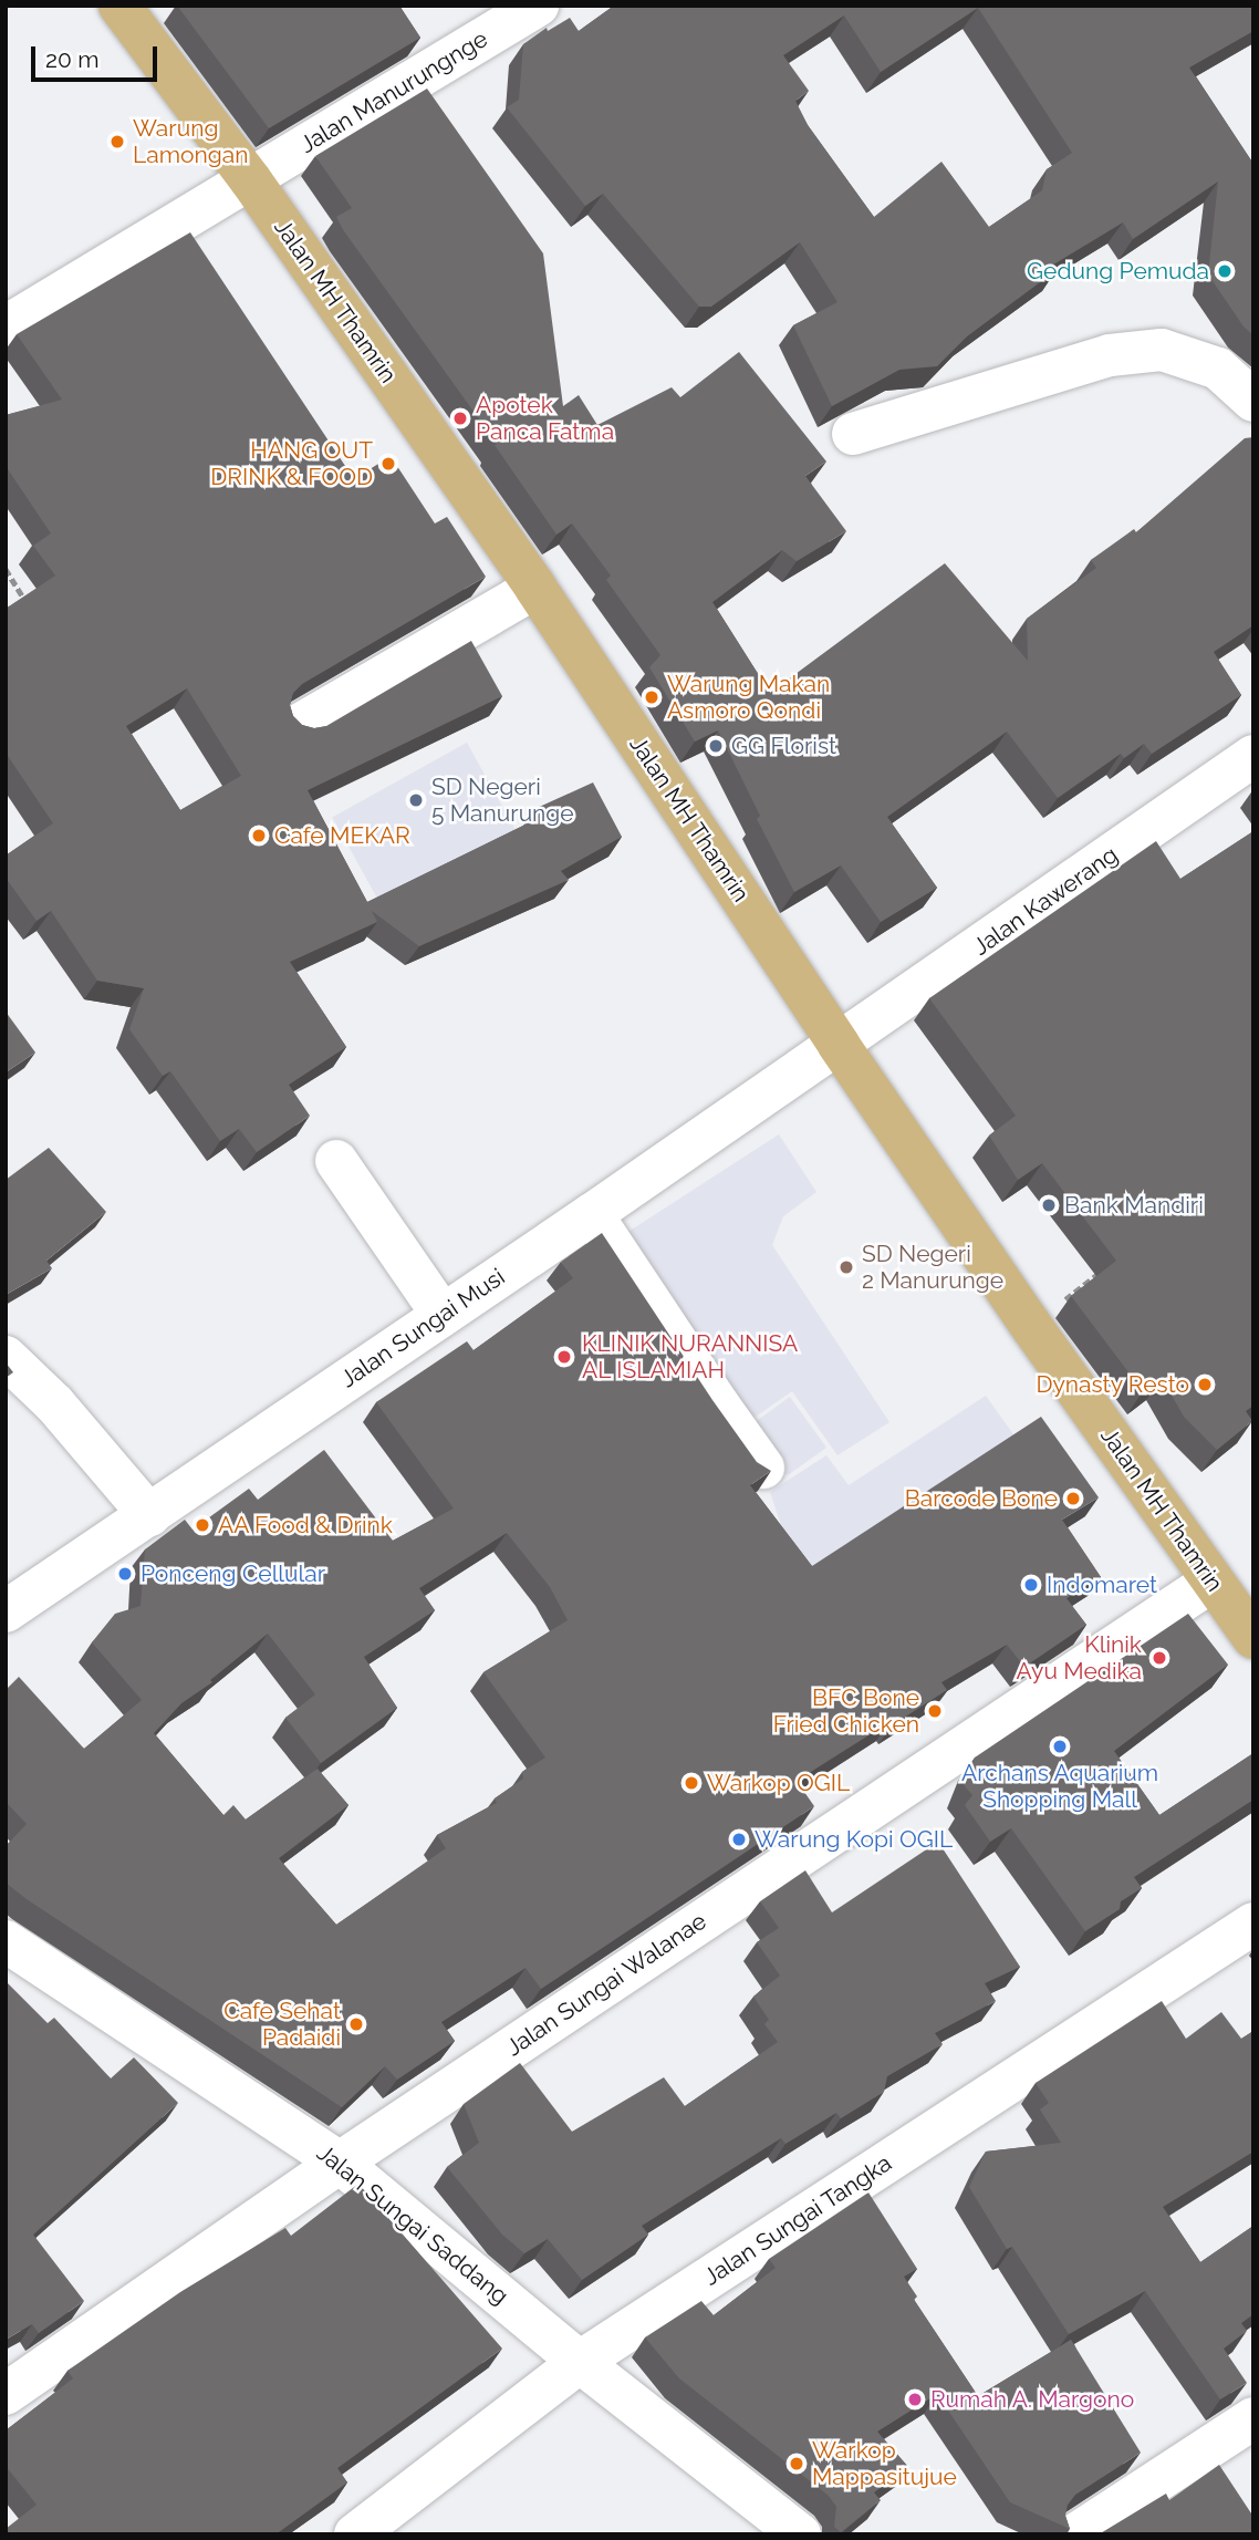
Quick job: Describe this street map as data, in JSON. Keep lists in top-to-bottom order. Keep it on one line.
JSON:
{"streets":{"main road":["Jalan MH Thamrin"],"street":["Jalan Manurungnge","Jalan Kawerang","Jalan Sungai Musi","Jalan Sungai Walanae","Jalan Sungai Tangka","Jalan Sungai Saddang"]},"crossings":[["Jalan Manurungnge","Jalan MH Thamrin"],["Jalan MH Thamrin","Jalan Kawerang"],["Jalan MH Thamrin","Jalan Sungai Musi"],["Jalan MH Thamrin","Jalan Sungai Walanae"],["Jalan Kawerang","Jalan Sungai Musi"],["Jalan Sungai Walanae","Jalan Sungai Saddang"],["Jalan Sungai Tangka","Jalan Sungai Saddang"]],"places":["Warung Lamongan","Gedung Pemuda","Apotek Panca Fatma","HANG OUT DRINK & FOOD","Warung Makan Asmoro Qondi","GG Florist","SD Negeri 5 Manurunge","Cafe MEKAR","Bank Mandiri","SD Negeri 2 Manurunge","KLINIK NURANNISA AL ISLAMIAH","Dynasty Resto","Barcode Bone","AA Food & Drink","Ponceng Cellular","Indomaret","Klinik Ayu Medika","BFC Bone Fried Chicken","Archans Aquarium Shopping Mall","Warkop OGIL","Warung Kopi OGIL","Cafe Sehat Padaidi","Rumah A. Margono","Warkop Mappasitujue"],"scale_bar":"20 m"}
